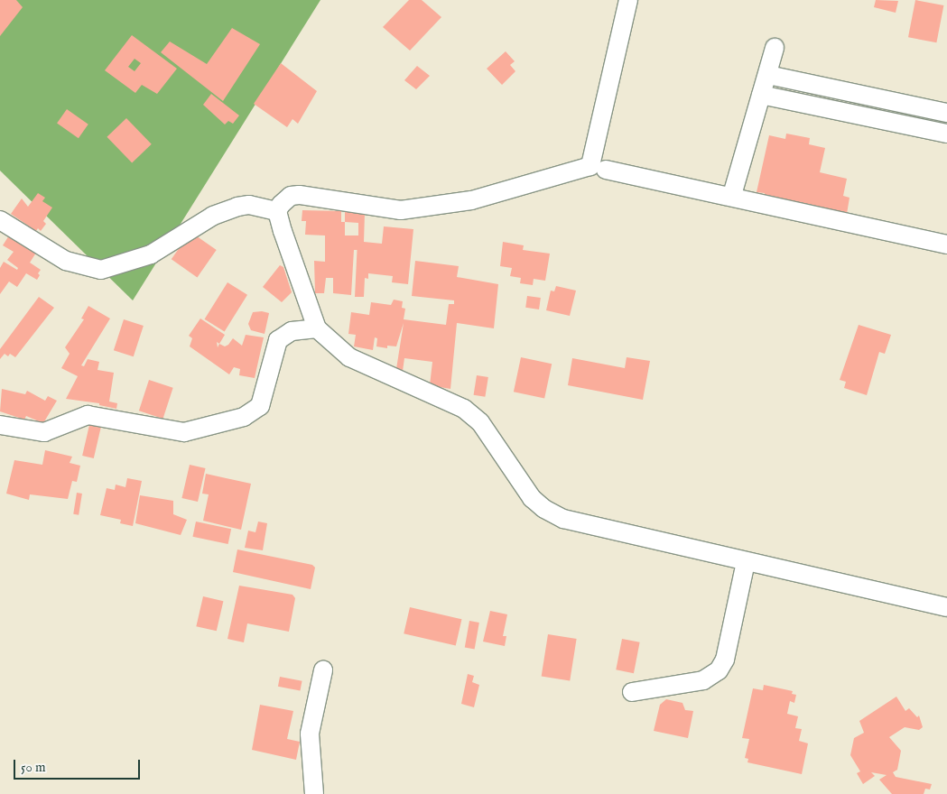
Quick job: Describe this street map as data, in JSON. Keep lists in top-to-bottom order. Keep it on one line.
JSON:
{"scale_bar":"50 m"}
